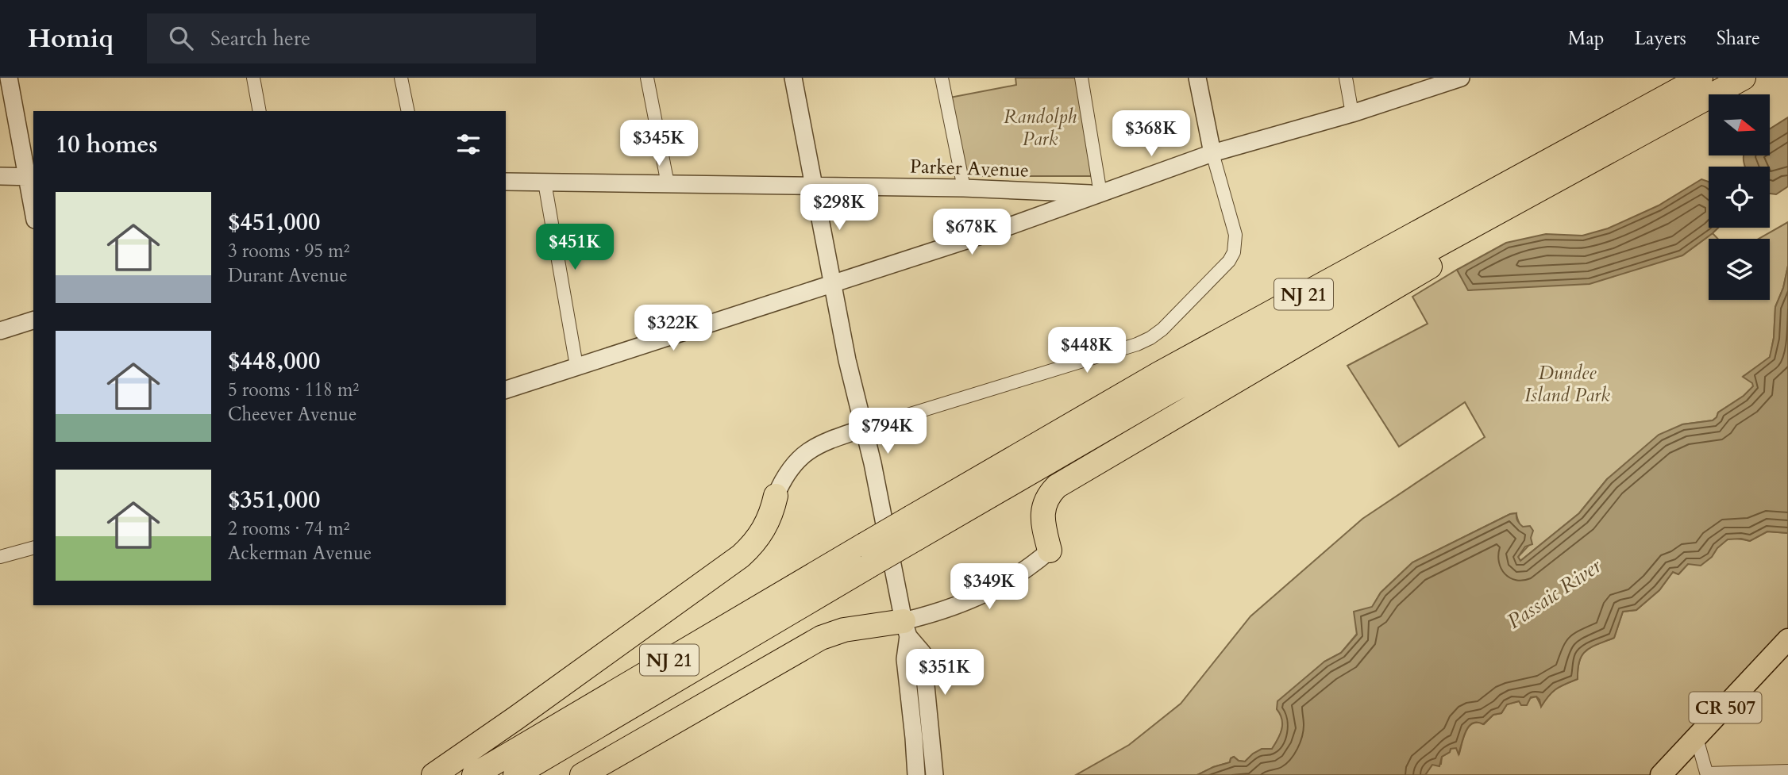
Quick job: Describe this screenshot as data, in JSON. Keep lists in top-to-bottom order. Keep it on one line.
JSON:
{"streets":{"highway":["NJ 21"],"main road":["CR 507"],"street":["Parker Avenue"]},"water":["Passaic River"],"parks":["Randolph Park","Dundee Island Park"],"north":"right","page":{"header":"Homiq","search":"Search here","nav":["Map","Layers","Share"],"price":["$368K","$345K","$298K","$678K","$451K","$322K","$448K","$794K","$349K","$351K"],"heading":"10 homes","list":[{"name":"$451,000","note":"3 rooms · 95 m² · Durant Avenue"},{"name":"$448,000","note":"5 rooms · 118 m² · Cheever Avenue"},{"name":"$351,000","note":"2 rooms · 74 m² · Ackerman Avenue"}]}}
